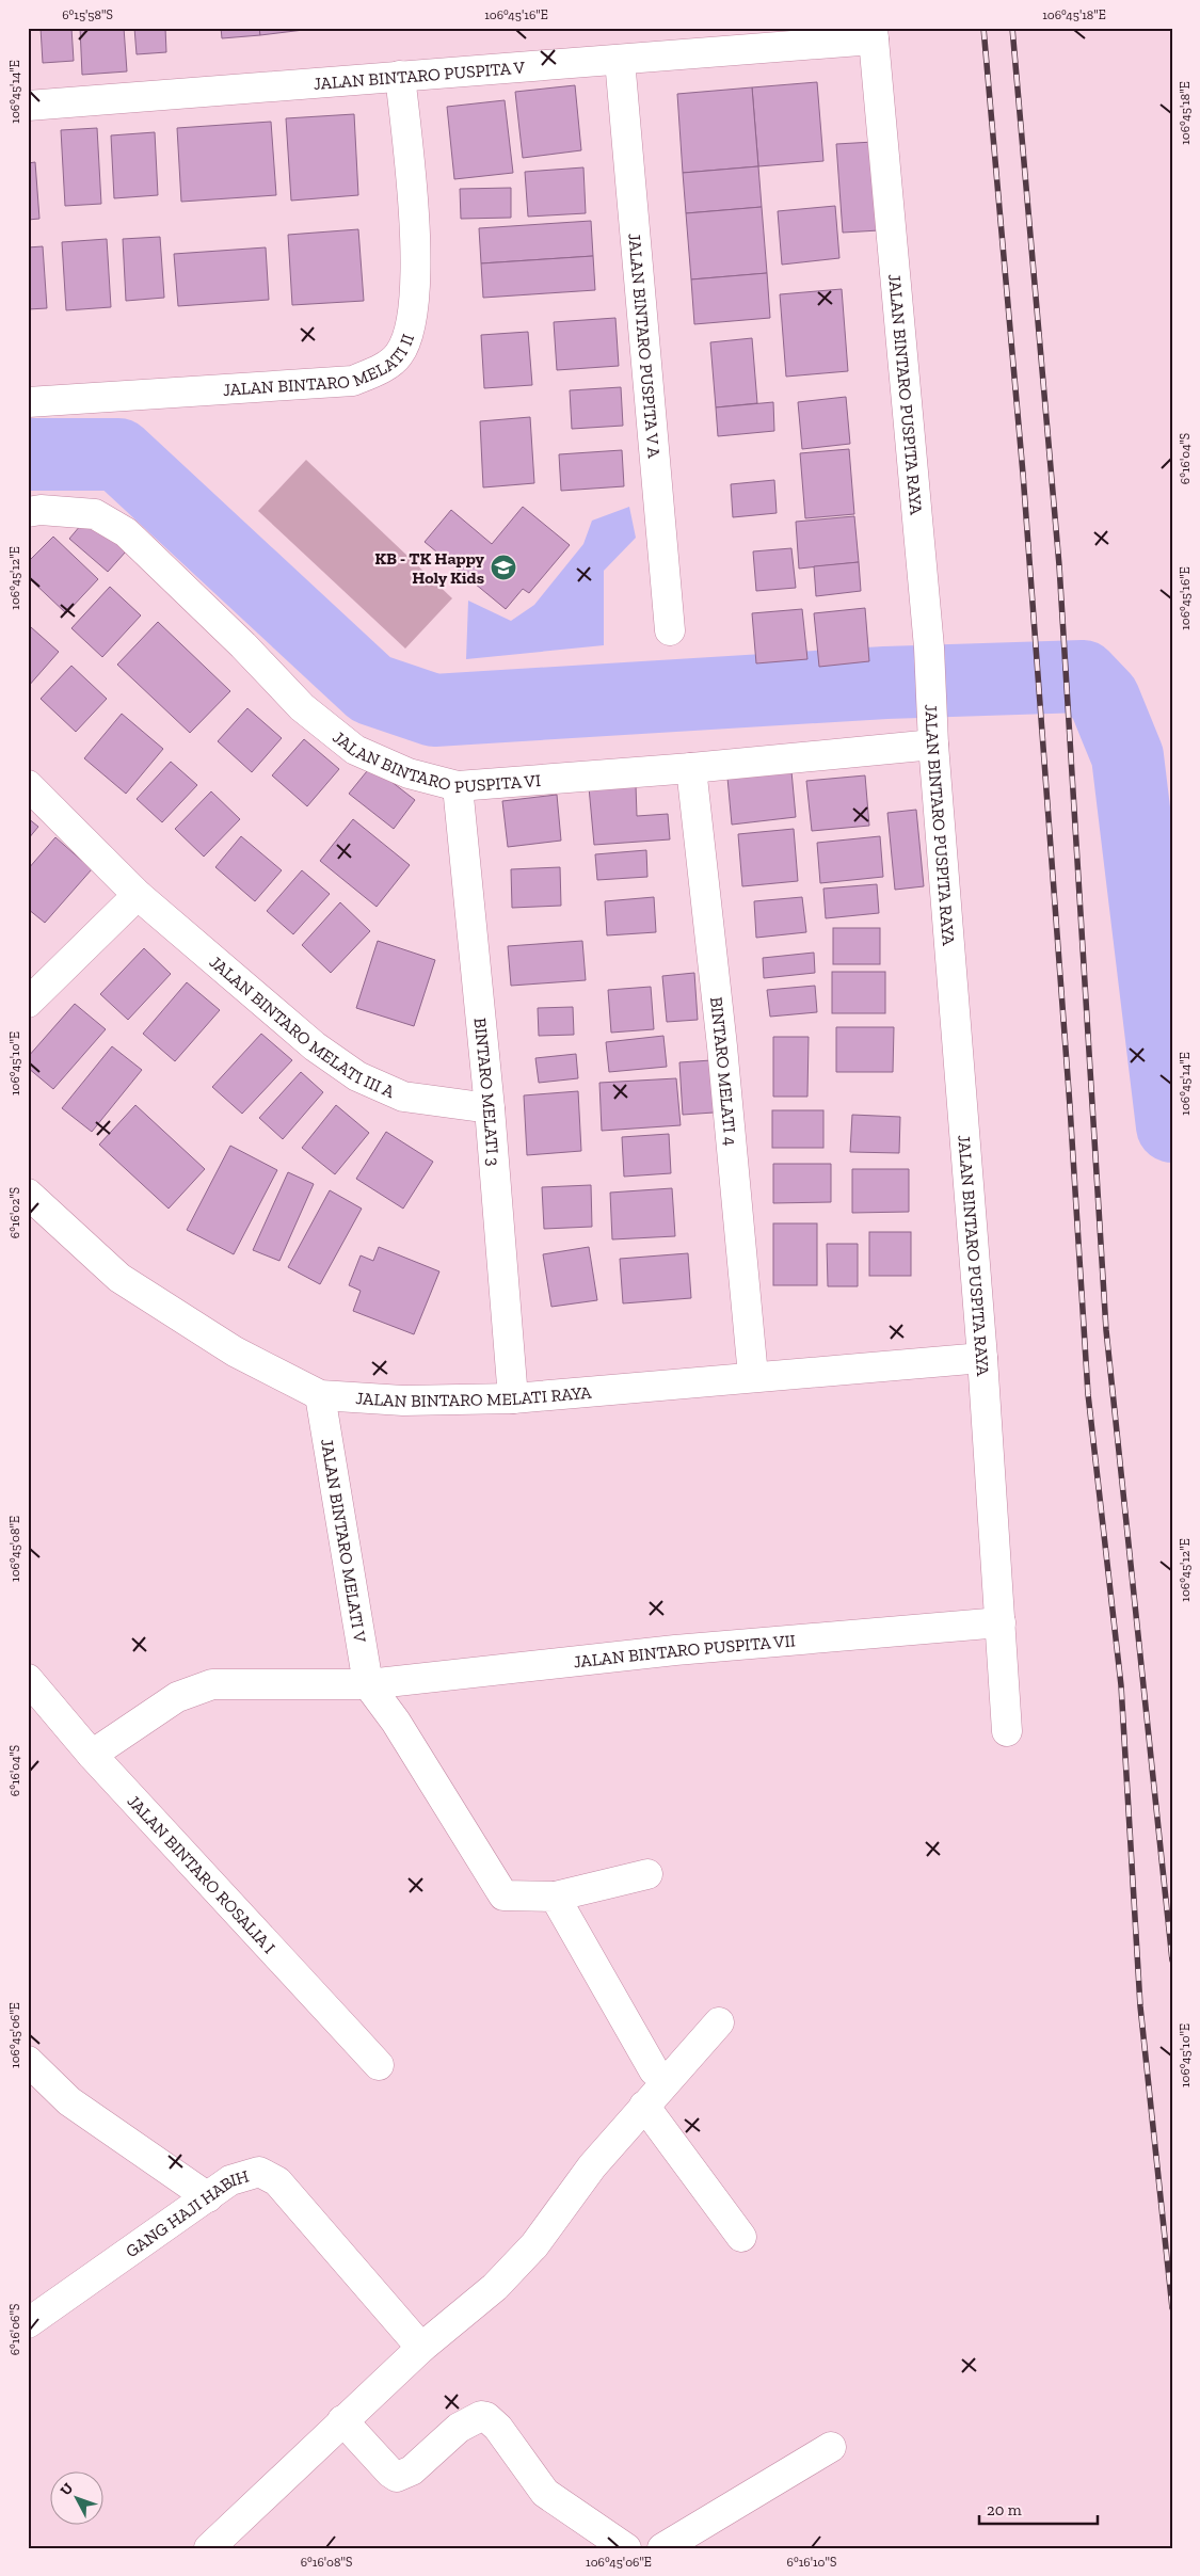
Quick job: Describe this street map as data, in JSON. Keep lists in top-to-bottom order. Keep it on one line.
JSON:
{"streets":{"street":["JALAN BINTARO PUSPITA V","JALAN BINTARO PUSPITA V A","JALAN BINTARO MELATI II","JALAN BINTARO PUSPITA RAYA","JALAN BINTARO PUSPITA VI","JALAN BINTARO MELATI III A","BINTARO MELATI 4","BINTARO MELATI 3","JALAN BINTARO MELATI RAYA","JALAN BINTARO MELATI V","JALAN BINTARO PUSPITA VII","JALAN BINTARO ROSALIA I","GANG HAJI HABIH"]},"crossings":[["JALAN BINTARO PUSPITA V","JALAN BINTARO PUSPITA V A"],["JALAN BINTARO PUSPITA V","JALAN BINTARO MELATI II"],["JALAN BINTARO PUSPITA V","JALAN BINTARO PUSPITA RAYA"],["JALAN BINTARO PUSPITA RAYA","JALAN BINTARO PUSPITA VI"],["JALAN BINTARO PUSPITA RAYA","JALAN BINTARO MELATI RAYA"],["JALAN BINTARO PUSPITA RAYA","JALAN BINTARO PUSPITA VII"],["JALAN BINTARO PUSPITA VI","BINTARO MELATI 4"],["JALAN BINTARO PUSPITA VI","BINTARO MELATI 3"],["JALAN BINTARO MELATI III A","BINTARO MELATI 3"],["BINTARO MELATI 4","JALAN BINTARO MELATI RAYA"],["BINTARO MELATI 3","JALAN BINTARO MELATI RAYA"],["JALAN BINTARO MELATI RAYA","JALAN BINTARO MELATI V"],["JALAN BINTARO MELATI V","JALAN BINTARO PUSPITA VII"],["JALAN BINTARO PUSPITA VII","JALAN BINTARO ROSALIA I"]],"places":{"school or university":["KB - TK Happy Holy Kids"]},"scale_bar":"20 m","north":"top left","coordinates":["6°15'58\"S","106°45'16\"E","106°45'18\"E","106°45'14\"E","6°16'04\"S","106°45'12\"E","106°45'10\"E","6°16'02\"S","106°45'08\"E","106°45'06\"E","6°16'06\"S","6°16'08\"S","6°16'10\"S"]}
